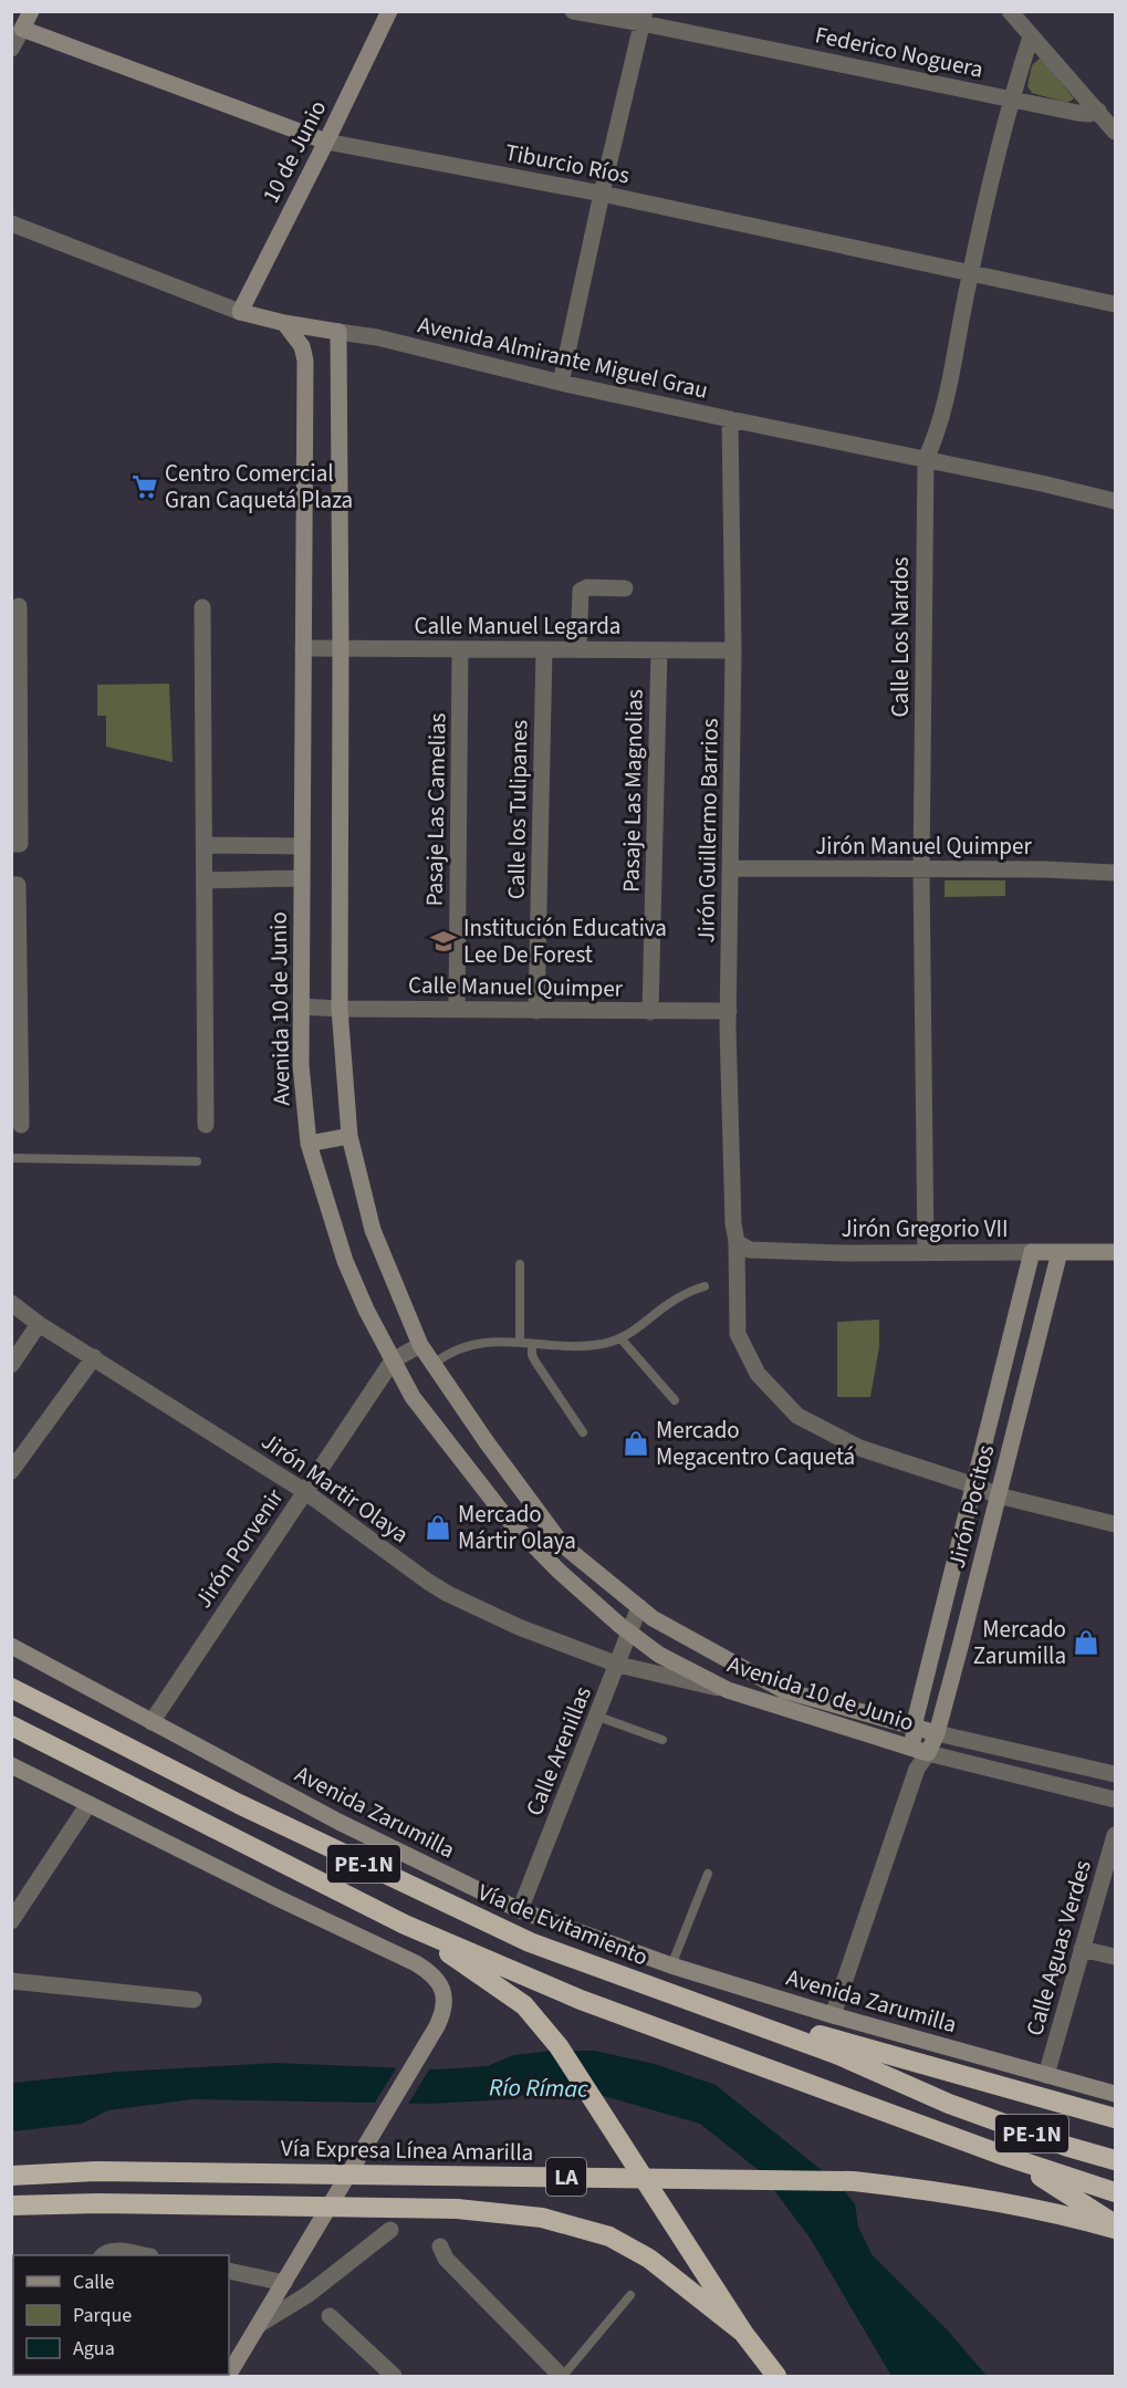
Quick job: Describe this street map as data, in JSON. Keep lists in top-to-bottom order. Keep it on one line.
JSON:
{"streets":{"highway":["PE-1N","Vía de Evitamiento","Vía Expresa Línea Amarilla","LA"],"street":["Federico Noguera","10 de Junio","Tiburcio Ríos","Avenida Almirante Miguel Grau","Calle Manuel Legarda","Calle Los Nardos","Pasaje Las Magnolias","Pasaje Las Camelias","Calle los Tulipanes","Jirón Guillermo Barrios","Jirón Manuel Quimper","Calle Manuel Quimper","Avenida 10 de Junio","Jirón Gregorio VII","Jirón Martir Olaya","Jirón Pocitos","Jirón Porvenir","Calle Arenillas","Avenida Zarumilla","Calle Aguas Verdes"]},"crossings":[["Federico Noguera","Calle Los Nardos"],["10 de Junio","Tiburcio Ríos"],["10 de Junio","Avenida Almirante Miguel Grau"],["Tiburcio Ríos","Calle Los Nardos"],["Avenida Almirante Miguel Grau","Calle Los Nardos"],["Avenida Almirante Miguel Grau","Jirón Guillermo Barrios"],["Avenida Almirante Miguel Grau","Avenida 10 de Junio"],["Calle Manuel Legarda","Pasaje Las Magnolias"],["Calle Manuel Legarda","Pasaje Las Camelias"],["Calle Manuel Legarda","Calle los Tulipanes"],["Calle Manuel Legarda","Jirón Guillermo Barrios"],["Calle Manuel Legarda","Avenida 10 de Junio"],["Calle Los Nardos","Jirón Manuel Quimper"],["Calle Los Nardos","Jirón Gregorio VII"],["Pasaje Las Magnolias","Calle Manuel Quimper"],["Pasaje Las Camelias","Calle Manuel Quimper"],["Calle los Tulipanes","Calle Manuel Quimper"],["Jirón Guillermo Barrios","Jirón Manuel Quimper"],["Jirón Guillermo Barrios","Calle Manuel Quimper"],["Jirón Guillermo Barrios","Jirón Gregorio VII"],["Jirón Guillermo Barrios","Jirón Pocitos"],["Calle Manuel Quimper","Avenida 10 de Junio"],["Avenida 10 de Junio","Jirón Martir Olaya"],["Avenida 10 de Junio","Jirón Pocitos"],["Avenida 10 de Junio","Jirón Porvenir"],["Avenida 10 de Junio","Calle Arenillas"],["Jirón Gregorio VII","Jirón Pocitos"],["Jirón Martir Olaya","Jirón Porvenir"],["Jirón Martir Olaya","Calle Arenillas"],["Jirón Pocitos","Avenida Zarumilla"],["Jirón Porvenir","Avenida Zarumilla"],["Calle Arenillas","Avenida Zarumilla"],["Avenida Zarumilla","Calle Aguas Verdes"]],"water":["Río Rímac"],"places":{"supermarket":["Centro Comercial Gran Caquetá Plaza"],"school or university":["Institución Educativa Lee De Forest"],"shop":["Mercado Megacentro Caquetá","Mercado Mártir Olaya","Mercado Zarumilla"]},"legend":["Calle","Parque","Agua"]}
